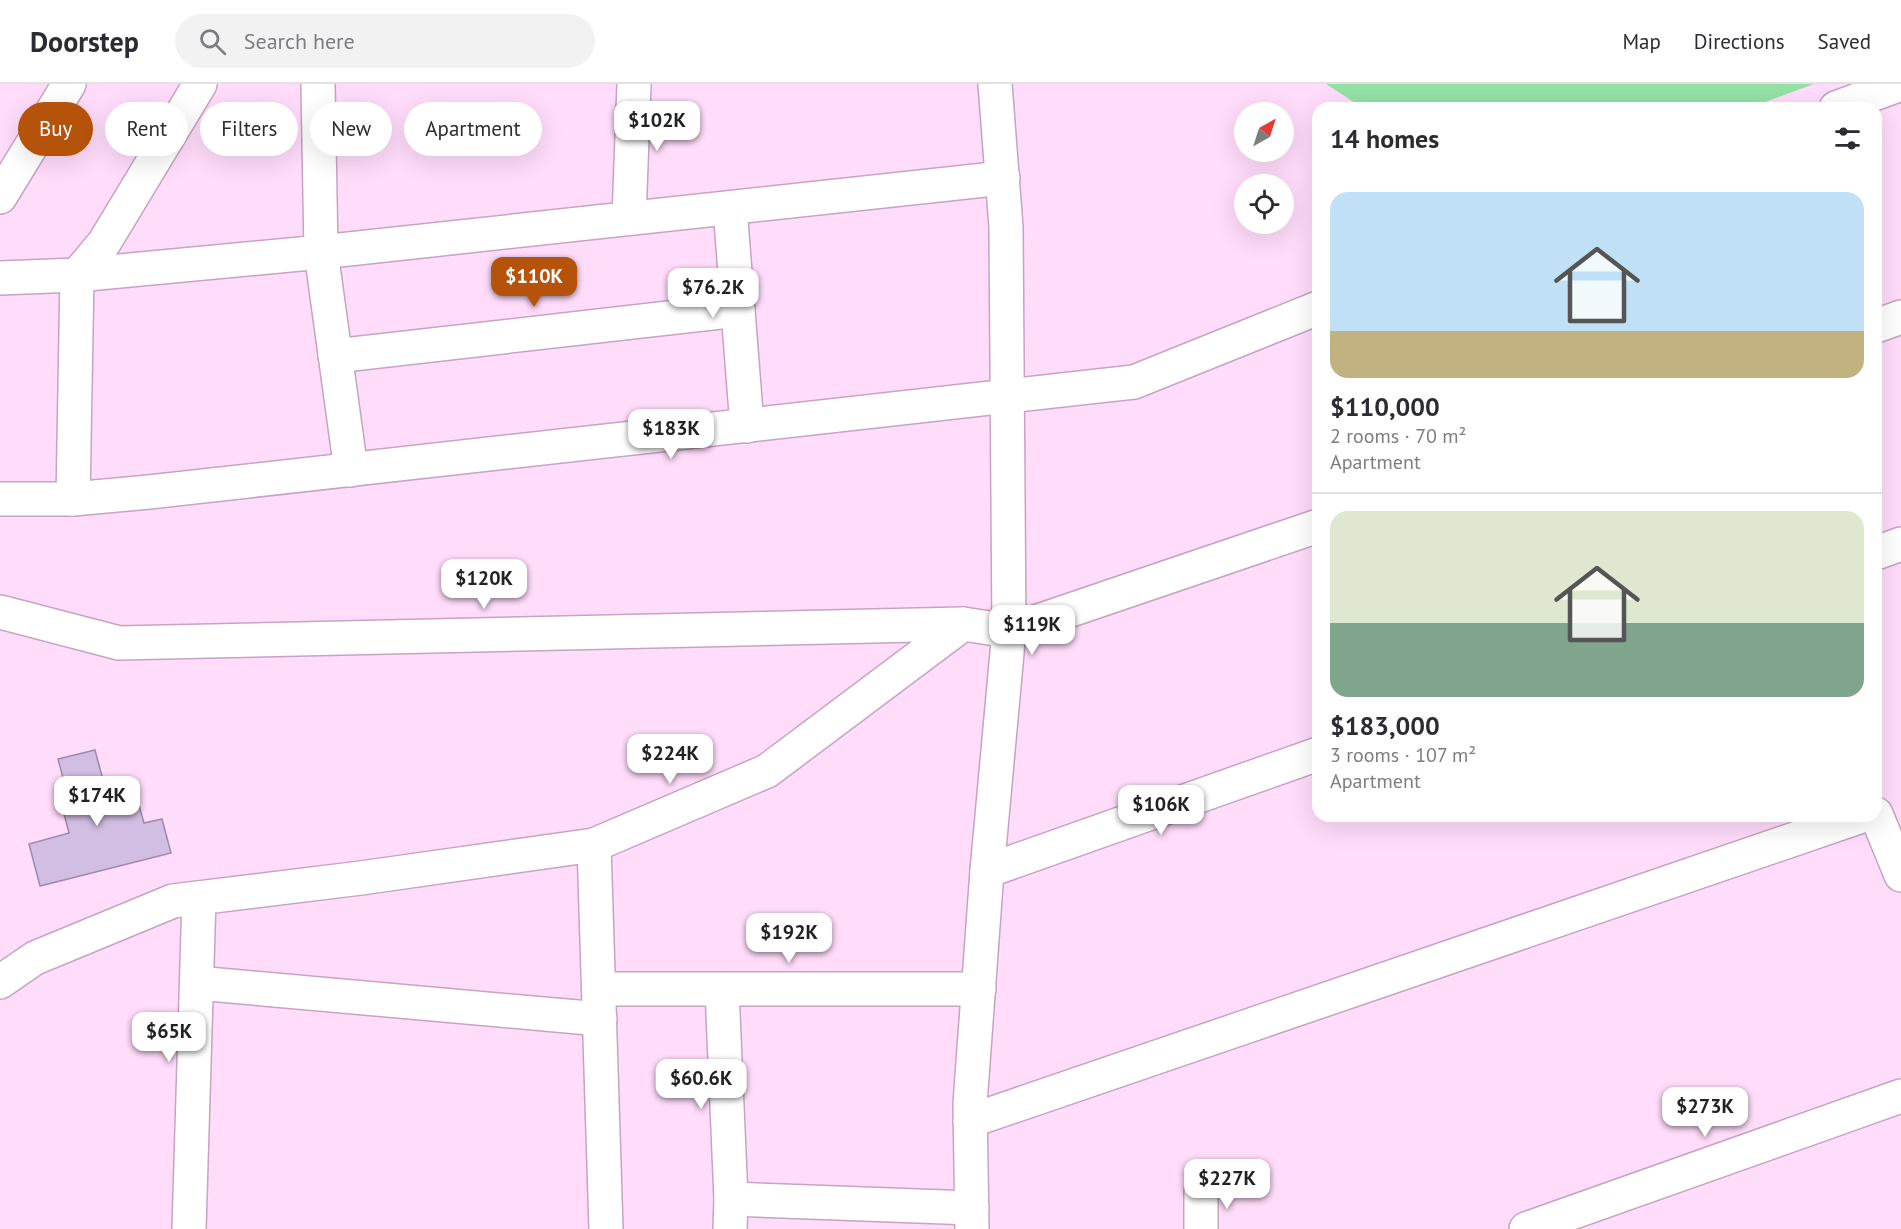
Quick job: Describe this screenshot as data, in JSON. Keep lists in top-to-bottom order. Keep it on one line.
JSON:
{"north":"top right","page":{"header":"Doorstep","search":"Search here","nav":["Map","Directions","Saved"],"price":["$102K","$110K","$76.2K","$183K","$120K","$119K","$224K","$174K","$106K","$192K","$65K","$60.6K","$273K","$227K"],"chip":["Buy","Rent","Filters","New","Apartment"],"heading":"14 homes","list":[{"name":"$110,000","note":"2 rooms · 70 m² · Apartment"},{"name":"$183,000","note":"3 rooms · 107 m² · Apartment"}]}}
